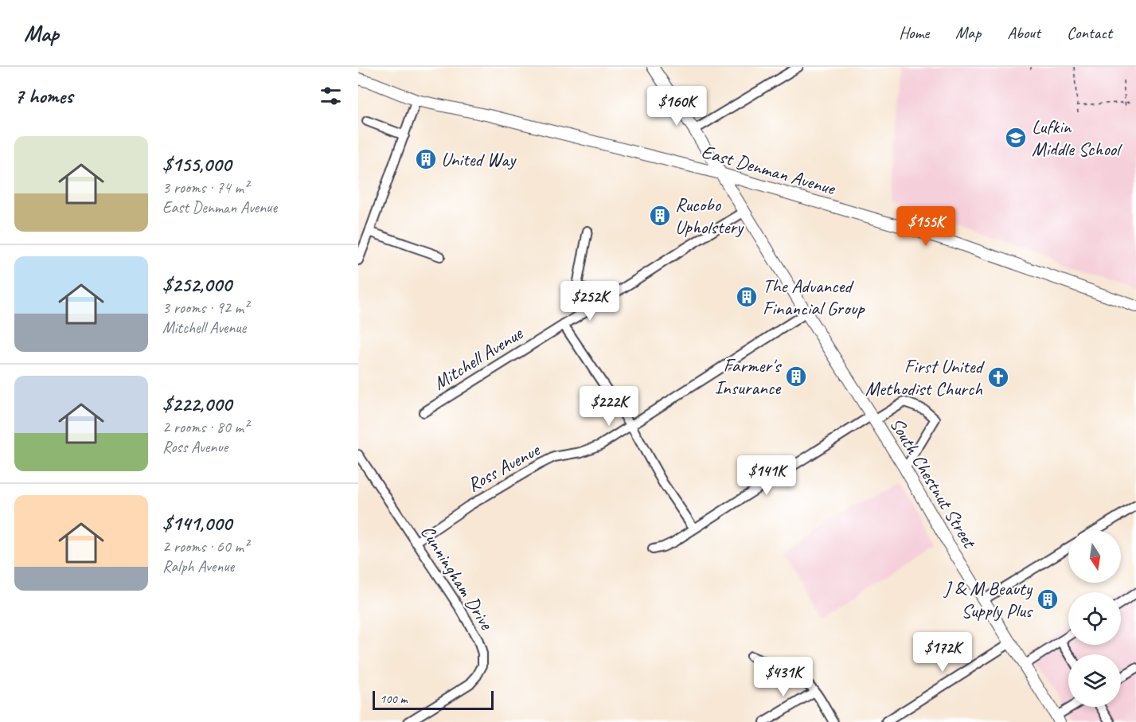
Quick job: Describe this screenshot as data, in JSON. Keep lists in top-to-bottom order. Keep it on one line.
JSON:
{"streets":{"main road":["East Denman Avenue","South Chestnut Street"],"street":["Mitchell Avenue","Ross Avenue","Cunningham Drive"]},"crossings":[["East Denman Avenue","South Chestnut Street"],["Mitchell Avenue","South Chestnut Street"],["Ross Avenue","South Chestnut Street"],["Ross Avenue","Cunningham Drive"]],"places":{"school or university":["Lufkin Middle School"],"building":["United Way","Rucobo Upholstery","The Advanced Financial Group","Farmer's Insurance","J & M Beauty Supply Plus"],"church":["First United Methodist Church"]},"scale_bar":"100 m","north":"bottom","page":{"header":"Map","nav":["Home","Map","About","Contact"],"heading":"7 homes","price":["$160K","$155K","$252K","$222K","$141K","$172K","$431K"],"list":[{"name":"$155,000","note":"3 rooms · 74 m² · East Denman Avenue"},{"name":"$252,000","note":"3 rooms · 92 m² · Mitchell Avenue"},{"name":"$222,000","note":"2 rooms · 80 m² · Ross Avenue"},{"name":"$141,000","note":"2 rooms · 60 m² · Ralph Avenue"}],"scale":"100 m"}}
